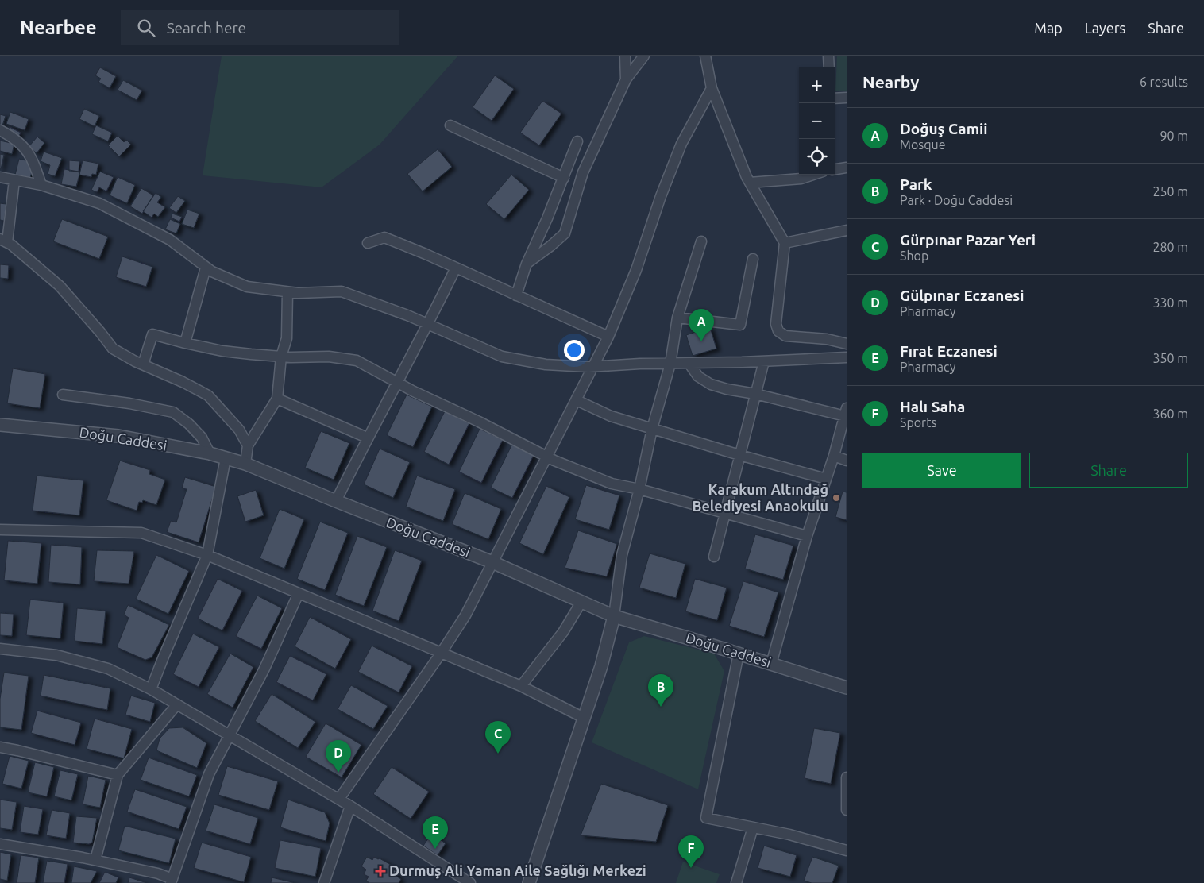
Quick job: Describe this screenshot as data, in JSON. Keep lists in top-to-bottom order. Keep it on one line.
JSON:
{"streets":{"street":["Doğu Caddesi"]},"places":{"other":["Karakum Altındağ Belediyesi Anaokulu"],"health":["Durmuş Ali Yaman Aile Sağlığı Merkezi"]},"page":{"header":"Nearbee","search":"Search here","nav":["Map","Layers","Share"],"heading":["Nearby","6 results"],"map_buttons":["+","−"],"list":[{"mark":"A","name":"Doğuş Camii","note":"Mosque","value":"90 m"},{"mark":"B","name":"Park","note":"Park · Doğu Caddesi","value":"250 m"},{"mark":"C","name":"Gürpınar Pazar Yeri","note":"Shop","value":"280 m"},{"mark":"D","name":"Gülpınar Eczanesi","note":"Pharmacy","value":"330 m"},{"mark":"E","name":"Fırat Eczanesi","note":"Pharmacy","value":"350 m"},{"mark":"F","name":"Halı Saha","note":"Sports","value":"360 m"}],"pins":["A","B","C","D","E","F"],"buttons":["Save","Share"]}}
